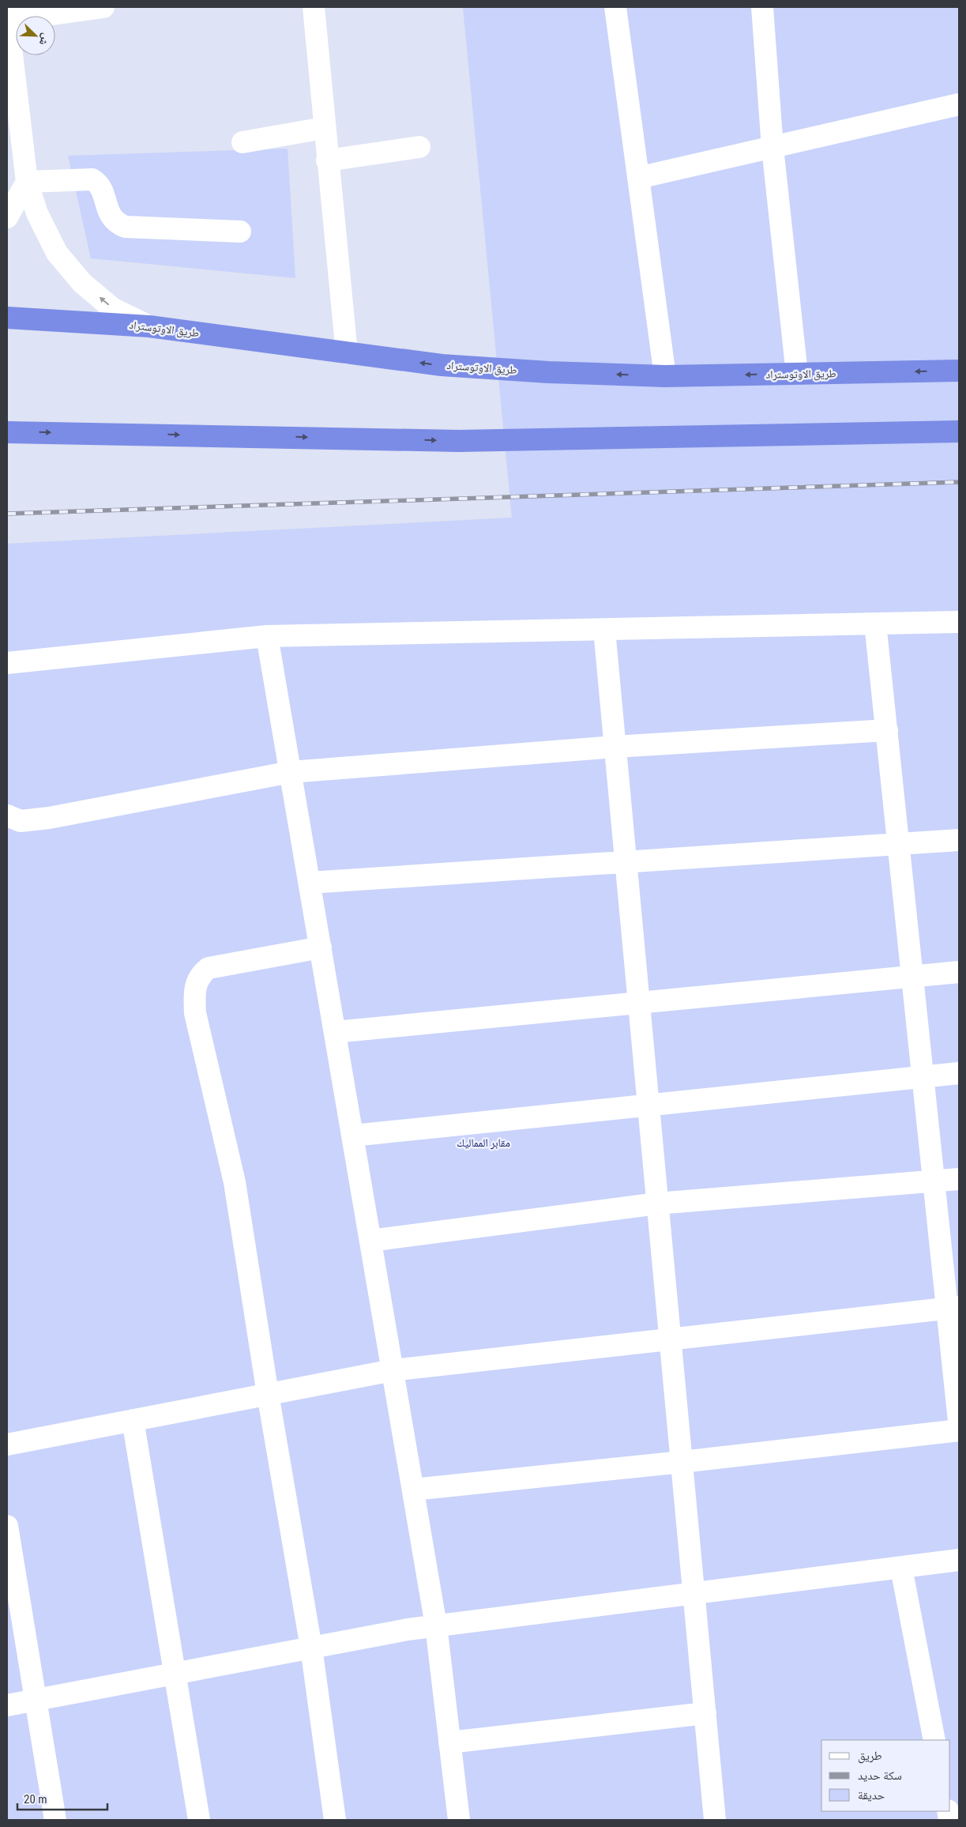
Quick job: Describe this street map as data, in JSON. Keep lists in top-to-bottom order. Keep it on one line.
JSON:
{"streets":{"highway":["طريق الاوتوستراد"]},"parks":["مقابر المماليك"],"legend":["طريق","سكة حديد","حديقة"],"scale_bar":"20 m","north":"bottom right"}
